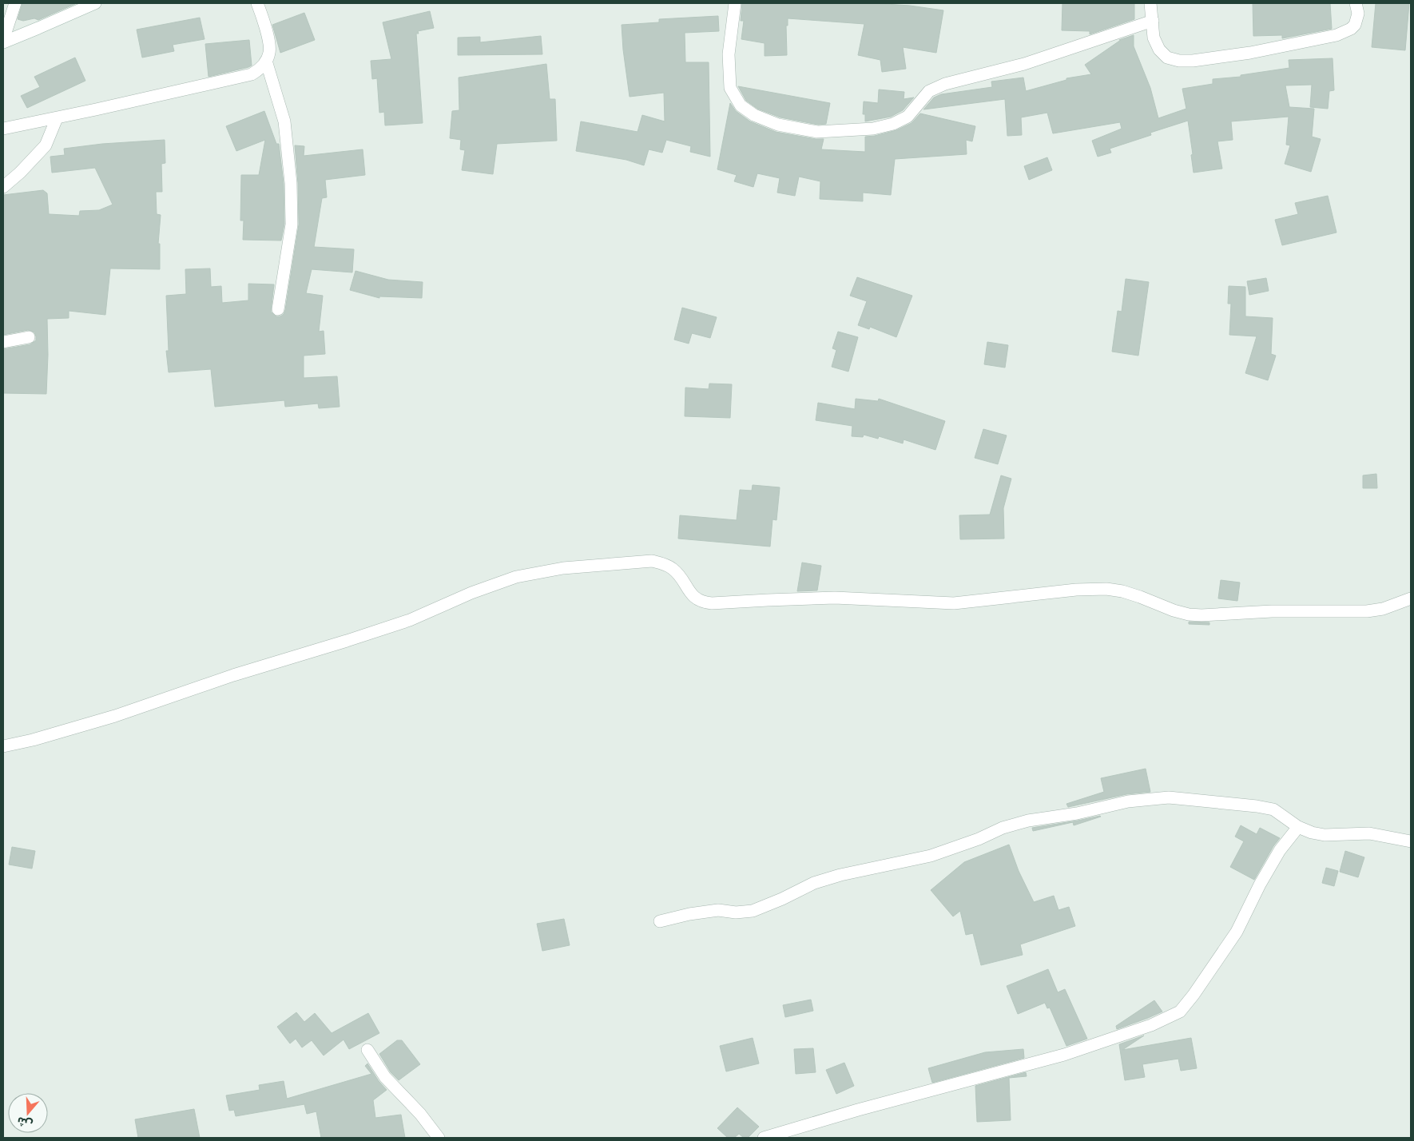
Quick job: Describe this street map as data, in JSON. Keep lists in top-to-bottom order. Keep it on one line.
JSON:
{"north":"bottom"}
